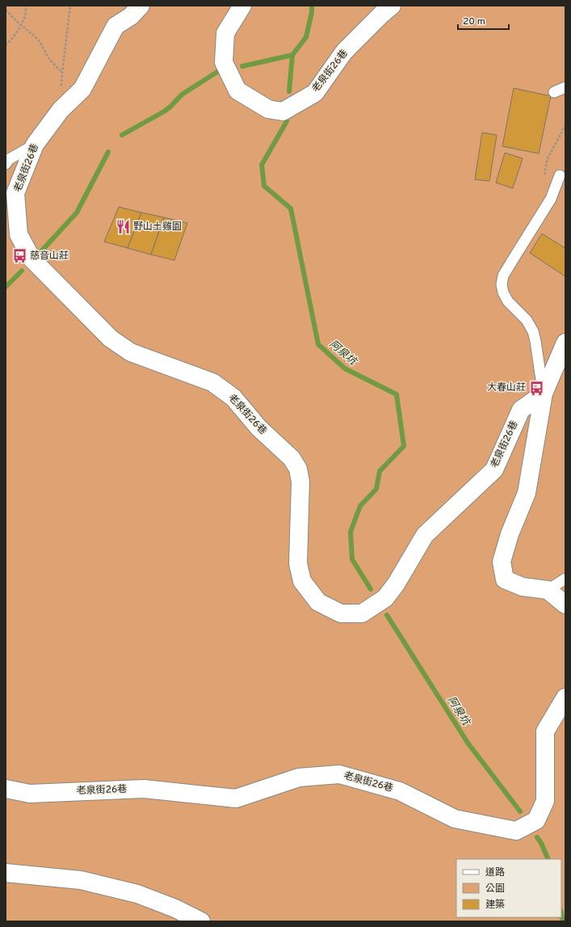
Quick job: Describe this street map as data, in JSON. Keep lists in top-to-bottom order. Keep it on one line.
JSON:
{"streets":{"street":["老泉街26巷"]},"water":["阿泉坑"],"places":{"restaurant":["野山土雞園"],"bus stop":["慈音山莊","大春山莊"]},"legend":["道路","公園","建築"],"scale_bar":"20 m"}
